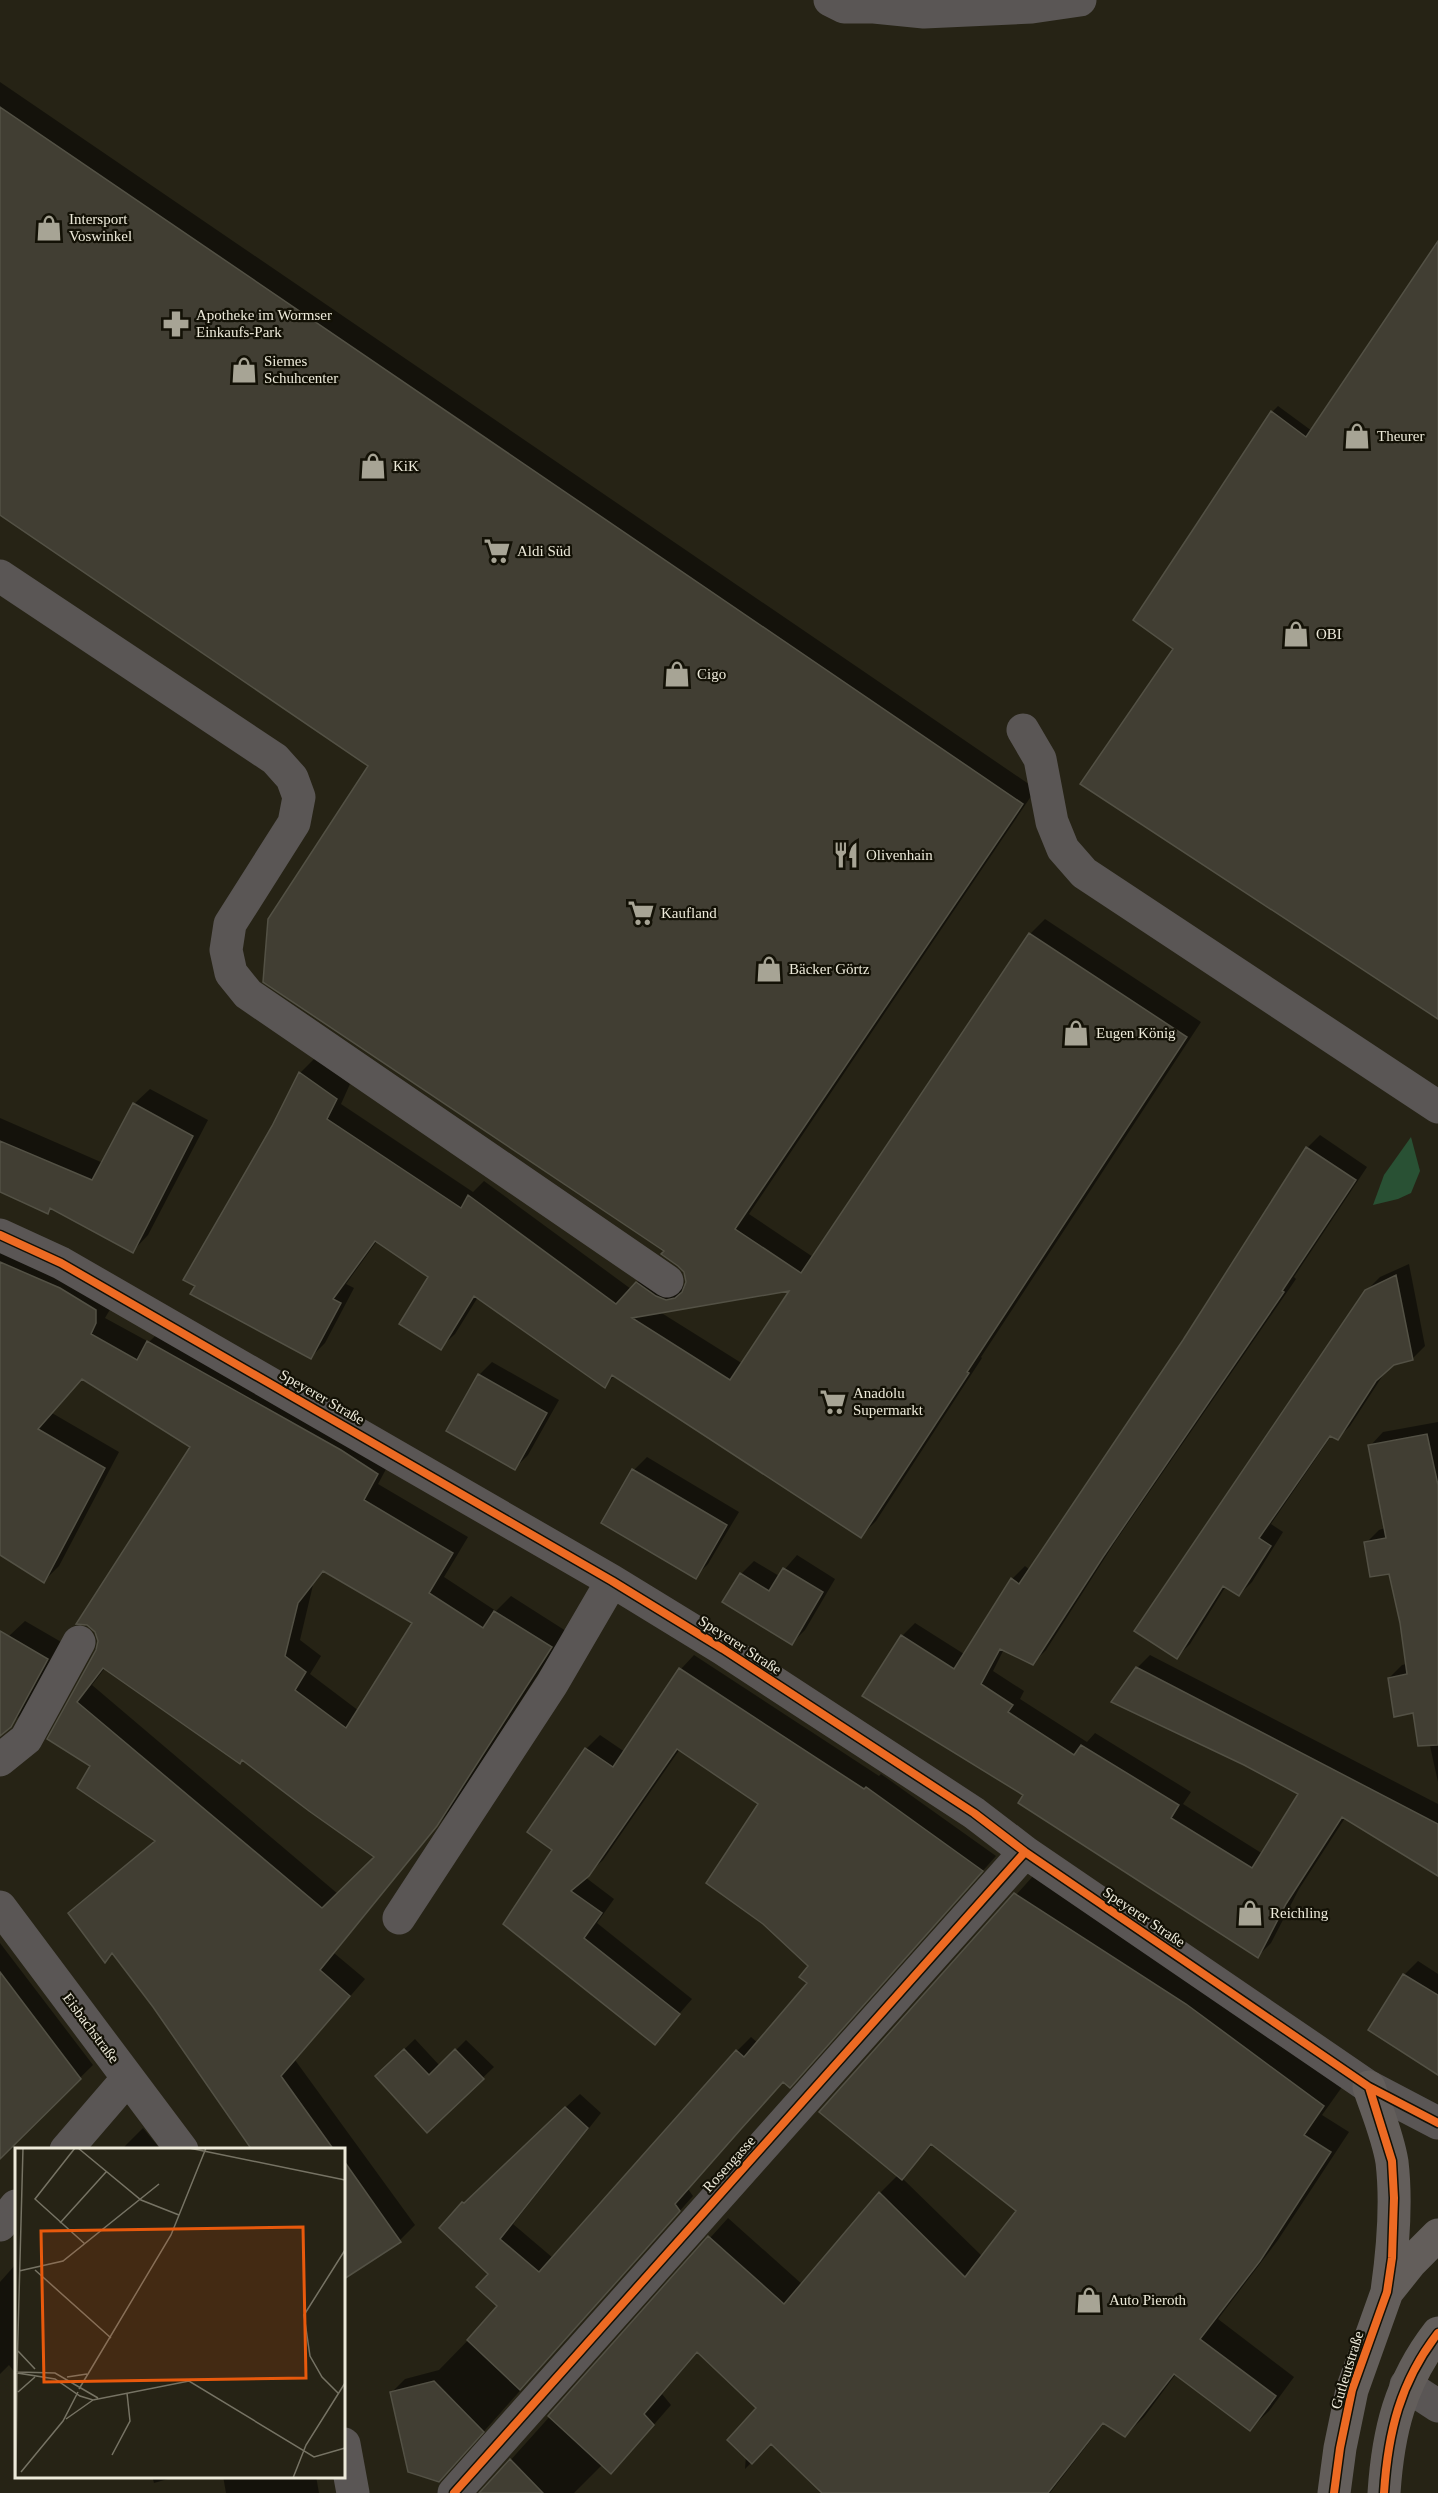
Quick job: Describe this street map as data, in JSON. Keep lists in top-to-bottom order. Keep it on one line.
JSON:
{"streets":{"main road":["Gutleutstraße"],"street":["Speyerer Straße","Eisbachstraße","Rosengasse"]},"crossings":[["Speyerer Straße","Rosengasse"]],"places":{"shop":["Intersport Voswinkel","Siemes Schuhcenter","Theurer","KiK","OBI","Cigo","Bäcker Görtz","Eugen König","Reichling","Auto Pieroth"],"pharmacy":["Apotheke im Wormser Einkaufs-Park"],"supermarket":["Aldi Süd","Kaufland","Anadolu Supermarkt"],"restaurant":["Olivenhain"]}}
